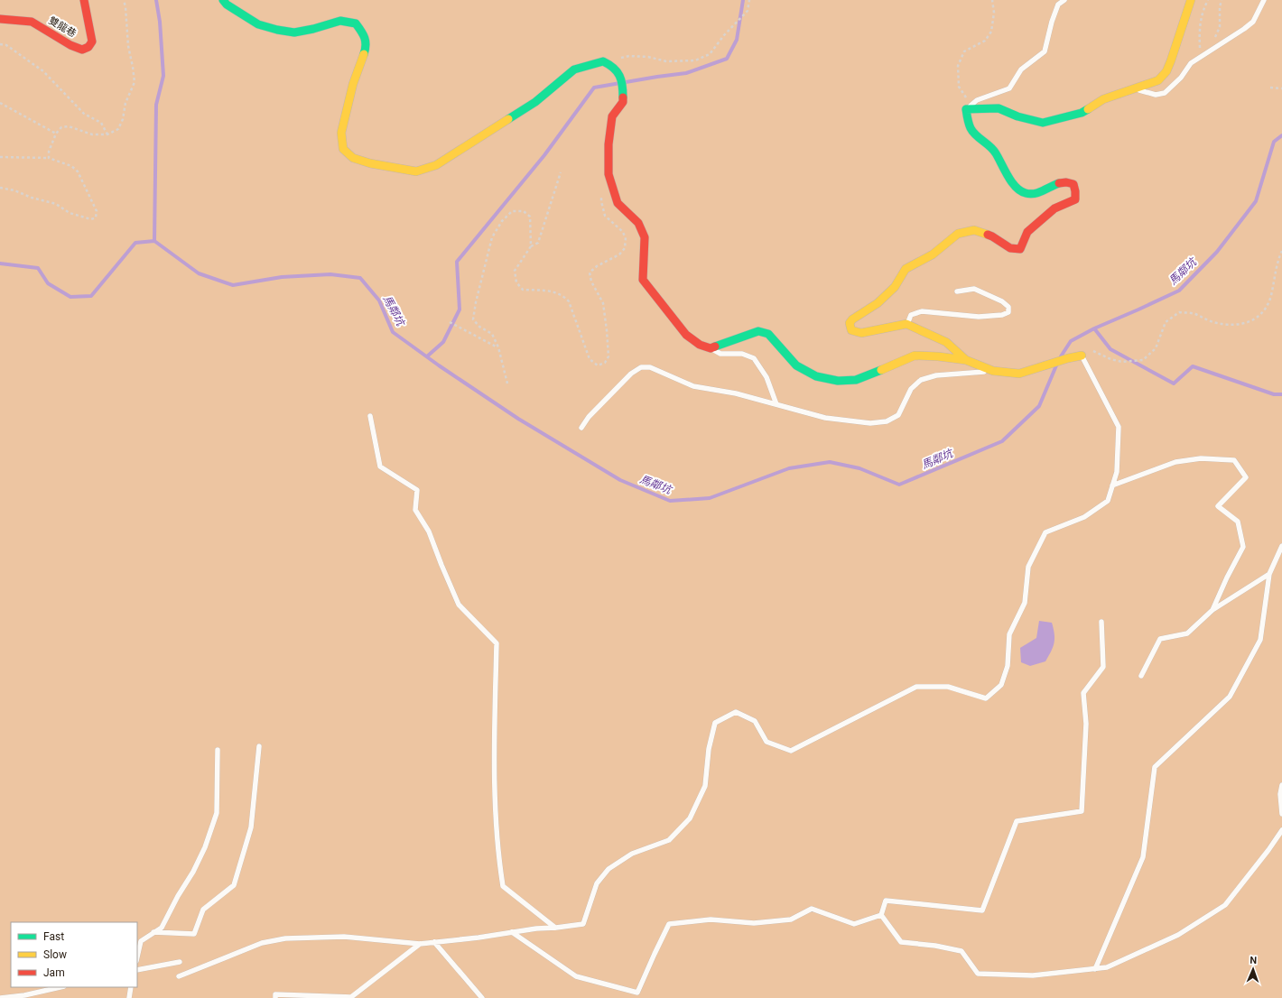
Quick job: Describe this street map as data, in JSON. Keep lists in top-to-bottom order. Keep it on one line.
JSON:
{"streets":{"street":["雙龍巷"]},"water":["馬鄰坑"],"legend":["Fast","Slow","Jam"],"north":"top"}
